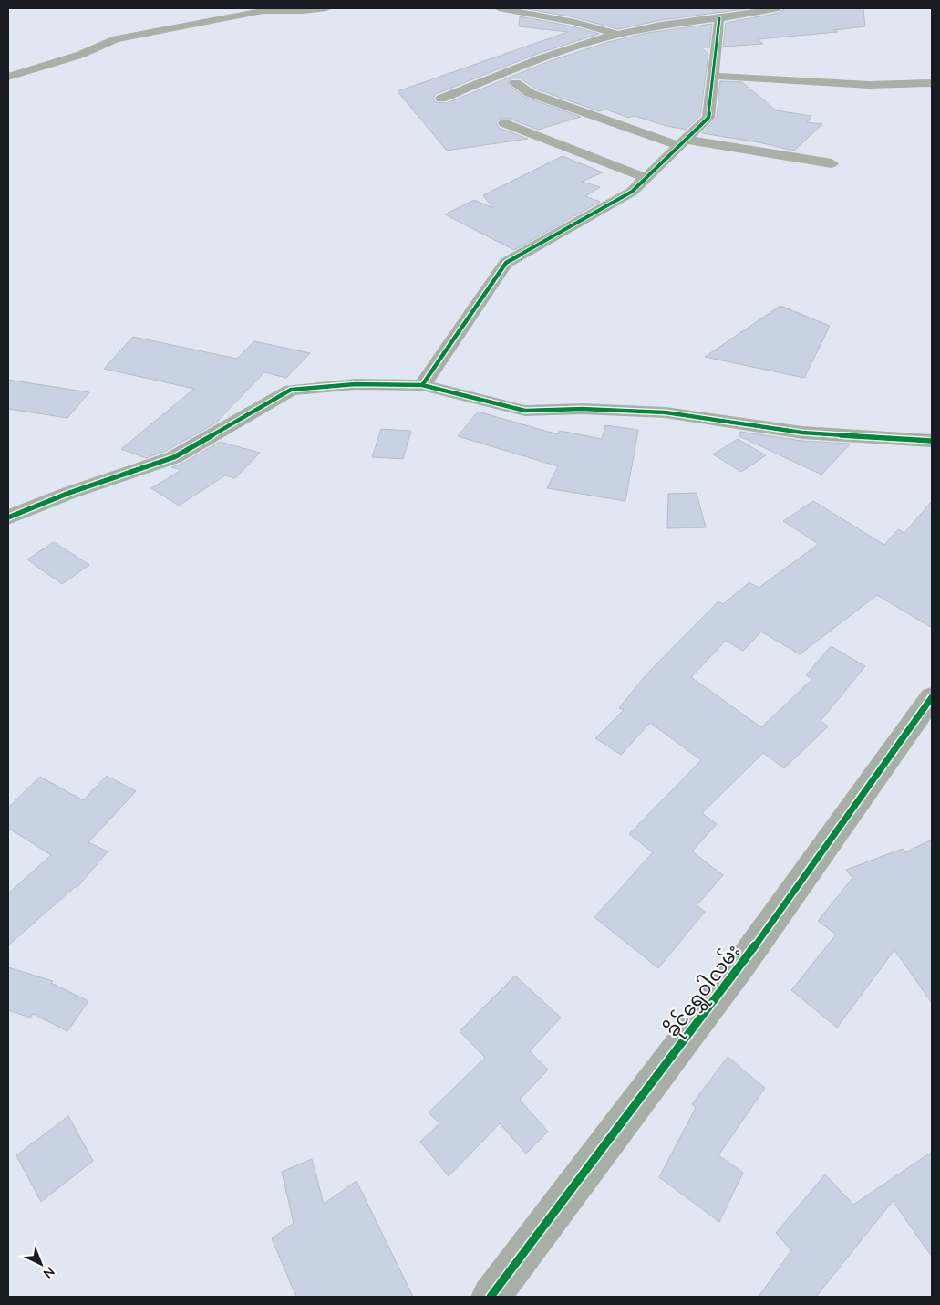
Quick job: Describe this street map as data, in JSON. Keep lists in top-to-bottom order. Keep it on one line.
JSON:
{"streets":{"street":["ခိုင်ရွှေဝါလမ်း"]},"north":"bottom right"}
